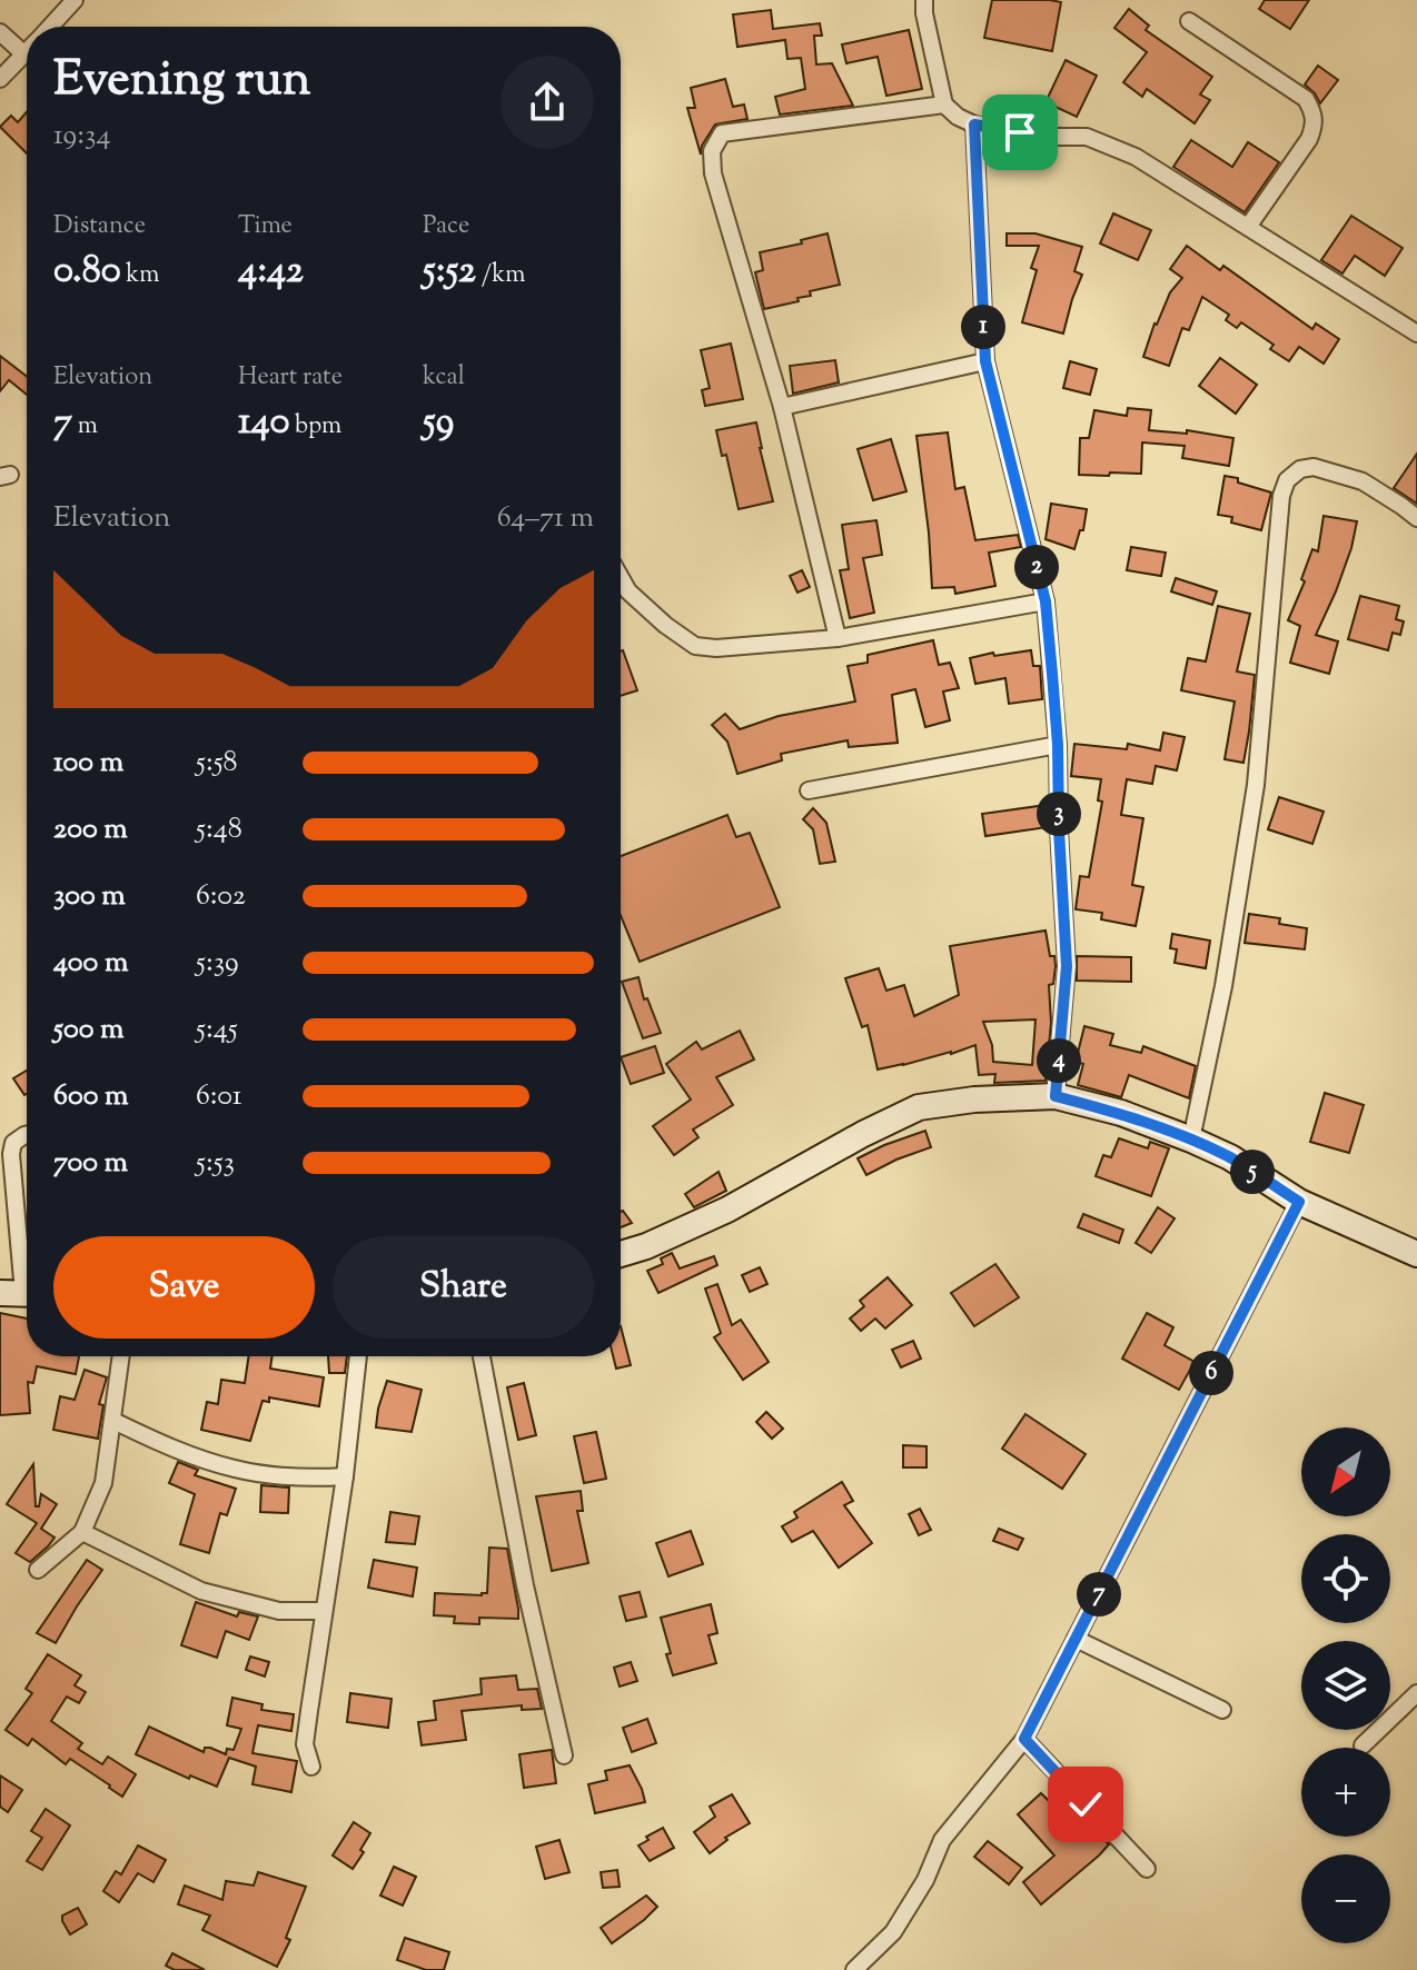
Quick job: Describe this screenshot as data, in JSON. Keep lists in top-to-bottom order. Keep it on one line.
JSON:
{"north":"bottom left","page":{"heading":["Evening run","19:34"],"stats":[["Distance","0.80 km"],["Time","4:42"],["Pace","5:52 /km"],["Elevation","7 m"],["Heart rate","140 bpm"],["kcal","59"]],"pins":["1","2","3","4","5","6","7"],"chart":["Elevation","64–71 m"],"list":[{"name":"100 m","note":"5:58"},{"name":"200 m","note":"5:48"},{"name":"300 m","note":"6:02"},{"name":"400 m","note":"5:39"},{"name":"500 m","note":"5:45"},{"name":"600 m","note":"6:01"},{"name":"700 m","note":"5:53"}],"buttons":["Save","Share"],"map_buttons":["+","−"]}}
